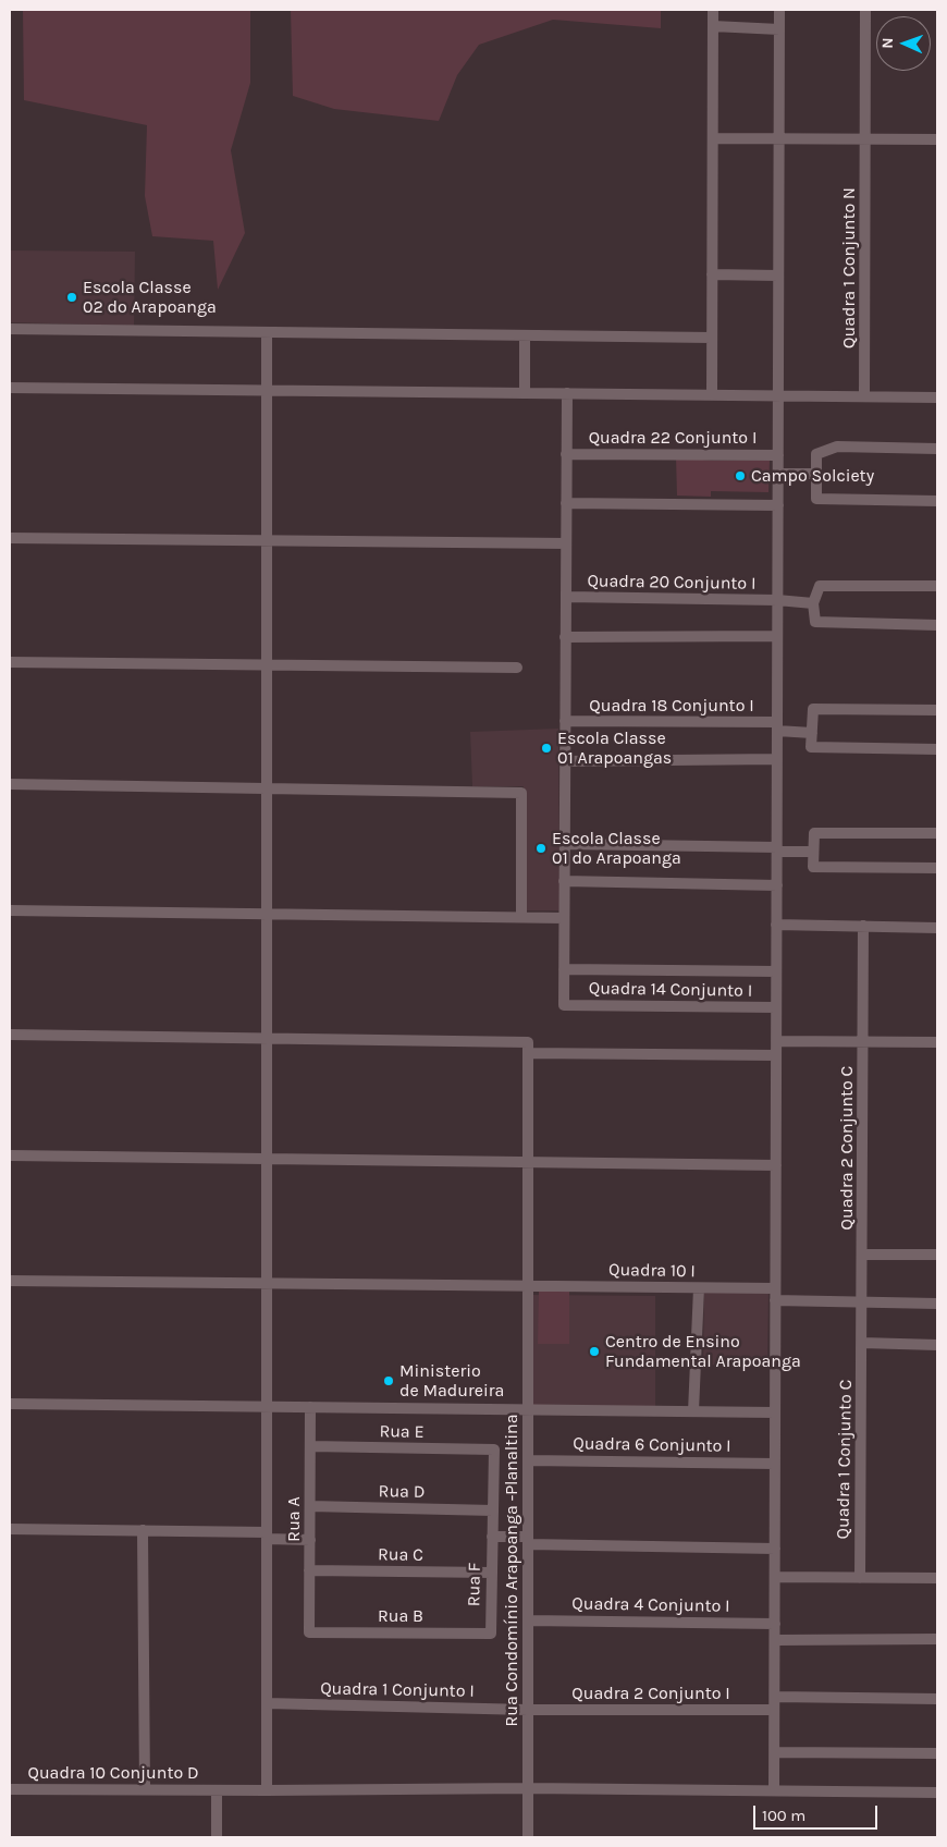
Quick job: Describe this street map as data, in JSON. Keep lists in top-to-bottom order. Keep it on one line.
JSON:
{"streets":{"street":["Quadra 1 Conjunto N","Quadra 22 Conjunto I","Quadra 20 Conjunto I","Quadra 18 Conjunto I","Quadra 14 Conjunto I","Quadra 2 Conjunto C","Quadra 10 I","Rua E","Quadra 6 Conjunto I","Quadra 1 Conjunto C","Rua D","Rua A","Rua C","Rua Condomínio Arapoanga -Planaltina","Rua F","Quadra 4 Conjunto I","Rua B","Quadra 1 Conjunto I","Quadra 2 Conjunto I","Quadra 10 Conjunto D"]},"crossings":[["Quadra 2 Conjunto C","Quadra 10 I"],["Quadra 2 Conjunto C","Quadra 1 Conjunto C"],["Quadra 10 I","Quadra 1 Conjunto C"],["Quadra 10 I","Rua Condomínio Arapoanga -Planaltina"],["Rua E","Rua A"],["Rua E","Rua F"],["Quadra 6 Conjunto I","Rua Condomínio Arapoanga -Planaltina"],["Rua D","Rua A"],["Rua D","Rua F"],["Rua A","Rua C"],["Rua A","Rua B"],["Rua C","Rua F"],["Rua Condomínio Arapoanga -Planaltina","Quadra 4 Conjunto I"],["Rua Condomínio Arapoanga -Planaltina","Quadra 1 Conjunto I"],["Rua Condomínio Arapoanga -Planaltina","Quadra 2 Conjunto I"],["Rua Condomínio Arapoanga -Planaltina","Quadra 10 Conjunto D"],["Rua F","Rua B"],["Quadra 1 Conjunto I","Quadra 2 Conjunto I"]],"places":["Escola Classe 02 do Arapoanga","Campo Solciety","Escola Classe 01 Arapoangas","Escola Classe 01 do Arapoanga","Centro de Ensino Fundamental Arapoanga","Ministerio de Madureira"],"scale_bar":"100 m","north":"left"}
